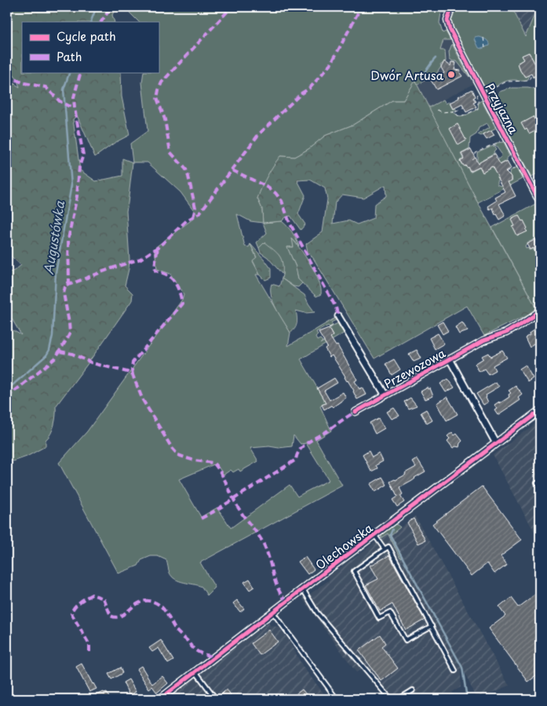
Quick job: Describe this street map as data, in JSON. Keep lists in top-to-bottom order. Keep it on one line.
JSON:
{"streets":{"street":["Przyjazna","Przewozowa","Olechowska"]},"crossings":[["Przewozowa","Olechowska"]],"water":["Augustówka"],"places":["Dwór Artusa"],"legend":["Cycle path","Path"]}
